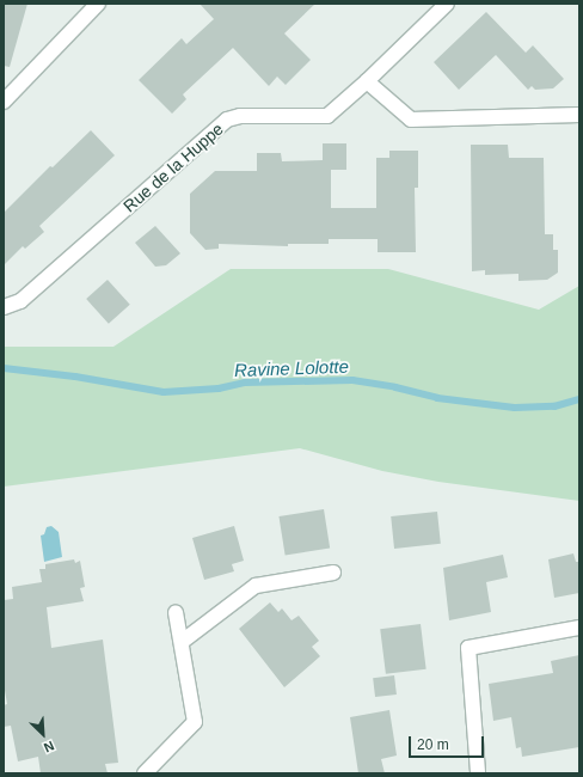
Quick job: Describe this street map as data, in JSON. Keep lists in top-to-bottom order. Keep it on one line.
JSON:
{"streets":{"street":["Rue de la Huppe"]},"water":["Ravine Lolotte"],"scale_bar":"20 m","north":"bottom right"}
